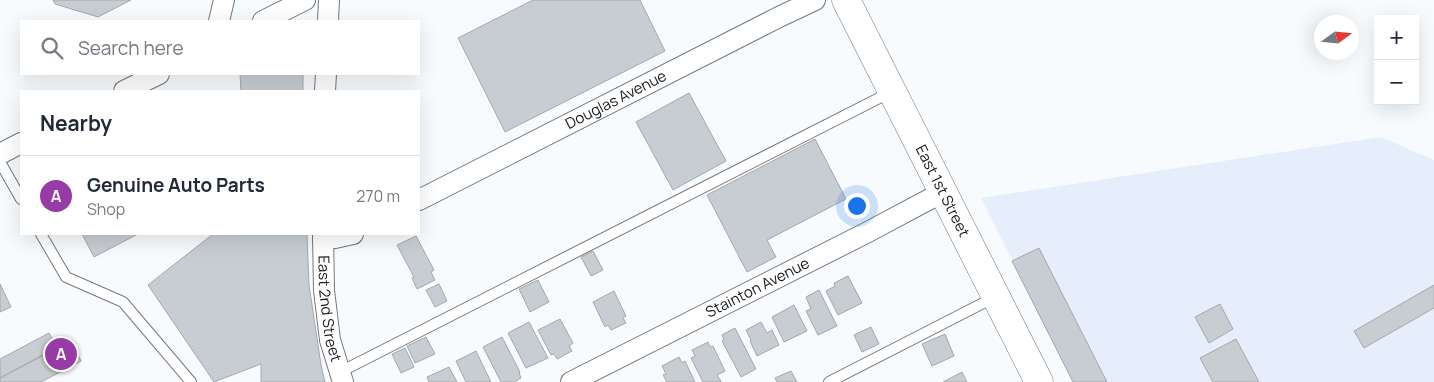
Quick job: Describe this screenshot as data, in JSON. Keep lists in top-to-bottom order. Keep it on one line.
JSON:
{"streets":{"main road":["East 1st Street"],"street":["Douglas Avenue","Stainton Avenue","East 2nd Street"]},"crossings":[["East 1st Street","Stainton Avenue"]],"north":"right","page":{"map_buttons":["+","−"],"search":"Search here","heading":"Nearby","list":[{"mark":"A","name":"Genuine Auto Parts","note":"Shop","value":"270 m"}],"pins":"A"}}
